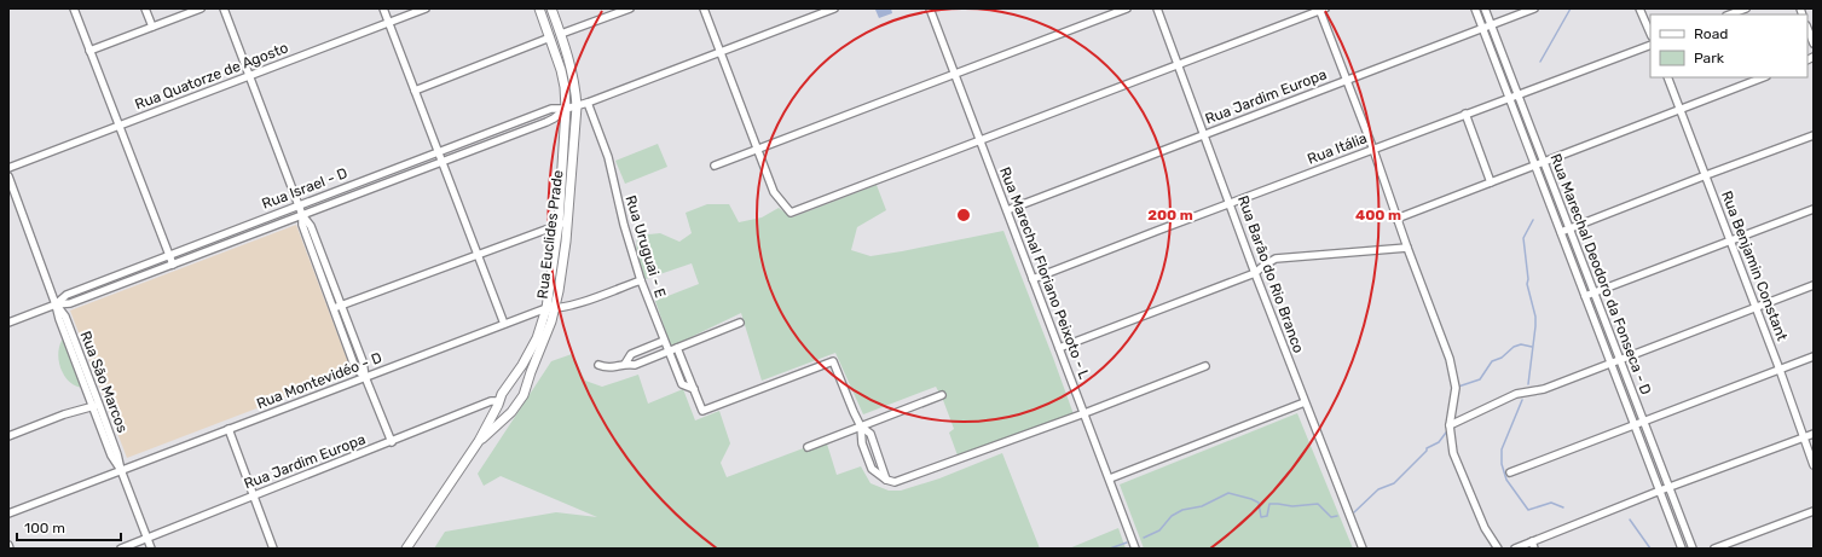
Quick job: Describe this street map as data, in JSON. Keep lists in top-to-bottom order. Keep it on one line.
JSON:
{"streets":{"main road":["Rua Euclides Prade"],"street":["Rua Quatorze de Agosto","Rua Jardim Europa","Rua Itália","Rua Israel - D","Rua Uruguai - E","Rua Benjamin Constant","Rua Marechal Floriano Peixoto - L","Rua Barão do Rio Branco","Rua Marechal Deodoro da Fonseca - D","Rua Montevidéo - D","Rua São Marcos"]},"crossings":[["Rua Jardim Europa","Rua Euclides Prade"],["Rua Jardim Europa","Rua Marechal Floriano Peixoto - L"],["Rua Jardim Europa","Rua Barão do Rio Branco"],["Rua Jardim Europa","Rua Marechal Deodoro da Fonseca - D"],["Rua Jardim Europa","Rua São Marcos"],["Rua Itália","Rua Marechal Floriano Peixoto - L"],["Rua Itália","Rua Barão do Rio Branco"],["Rua Itália","Rua Marechal Deodoro da Fonseca - D"],["Rua Israel - D","Rua Euclides Prade"],["Rua Israel - D","Rua Uruguai - E"],["Rua Israel - D","Rua São Marcos"],["Rua Euclides Prade","Rua Montevidéo - D"],["Rua Uruguai - E","Rua Montevidéo - D"],["Rua Montevidéo - D","Rua São Marcos"]],"legend":["Road","Park"],"scale_bar":"100 m","rings":["200 m","400 m"]}
